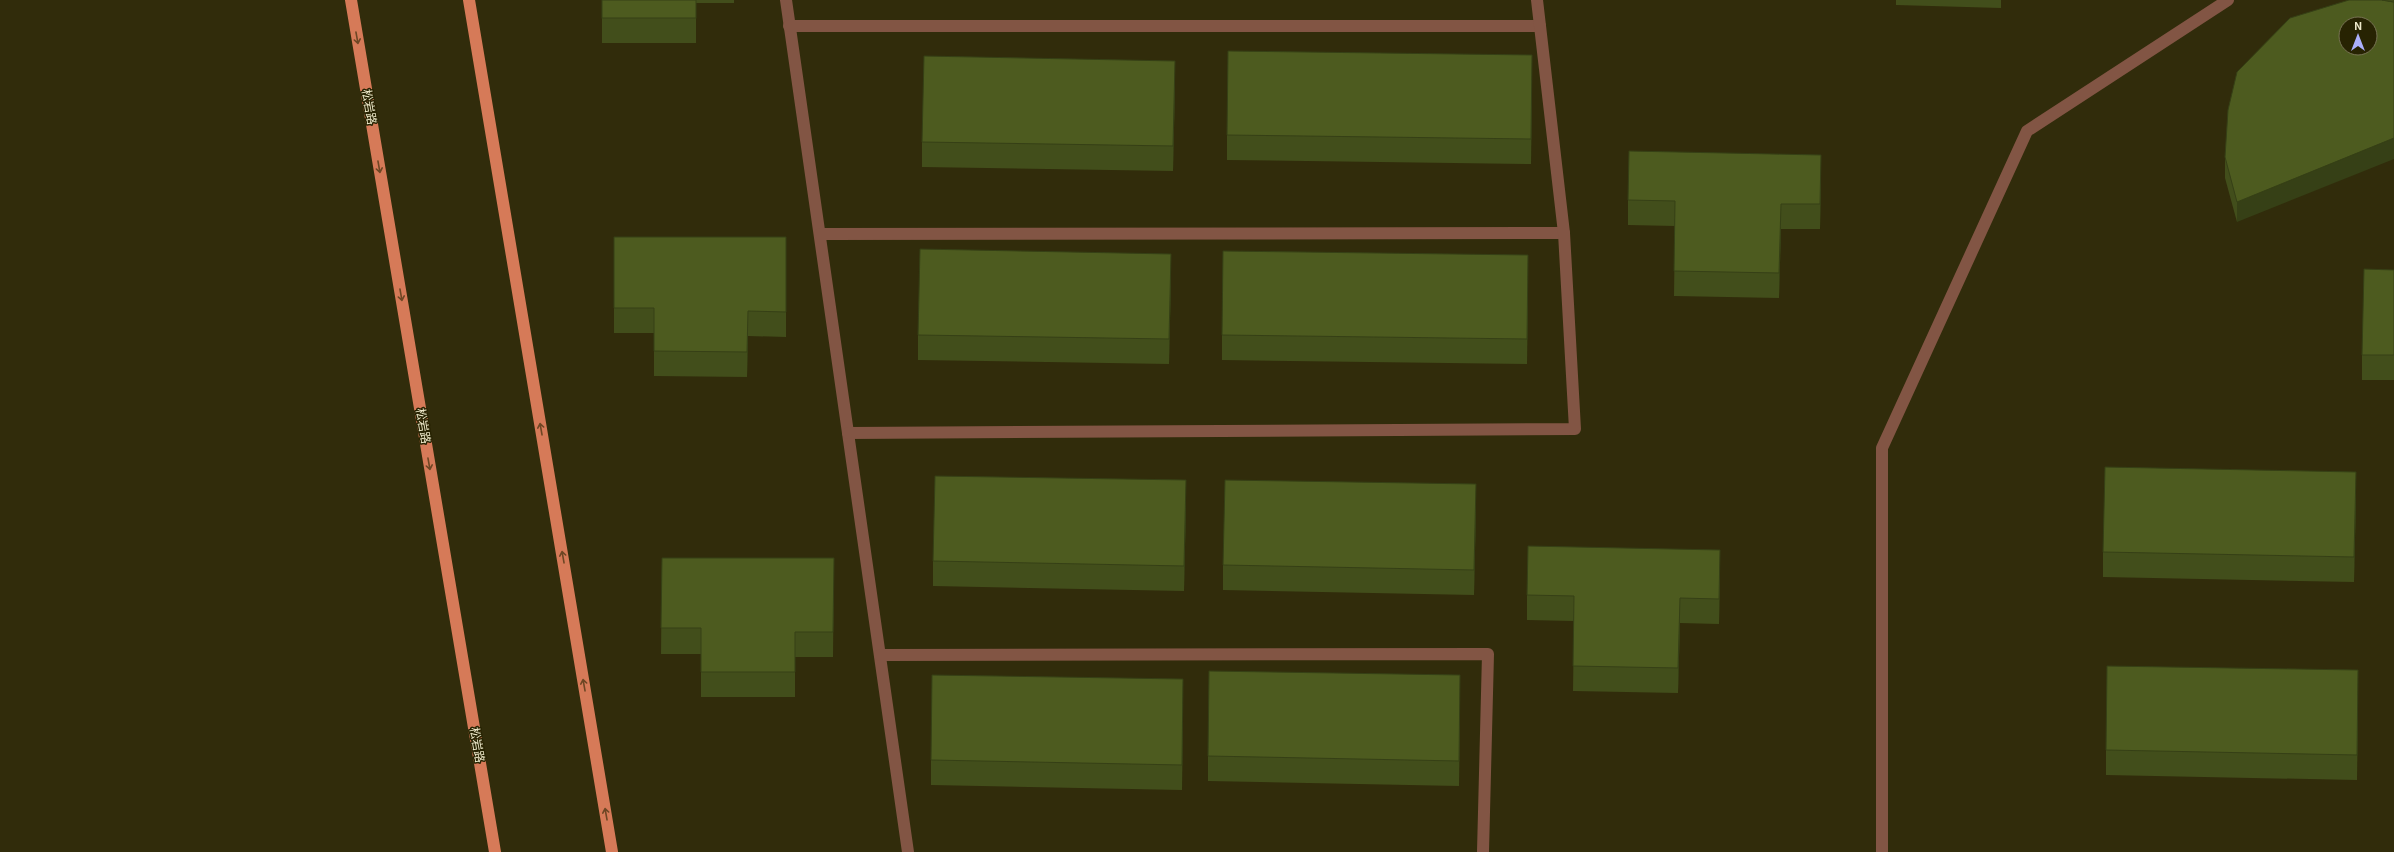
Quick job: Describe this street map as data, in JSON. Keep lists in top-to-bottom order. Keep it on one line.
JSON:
{"streets":{"main road":["松岩路"]},"one_way":["松岩路"],"north":"top"}
